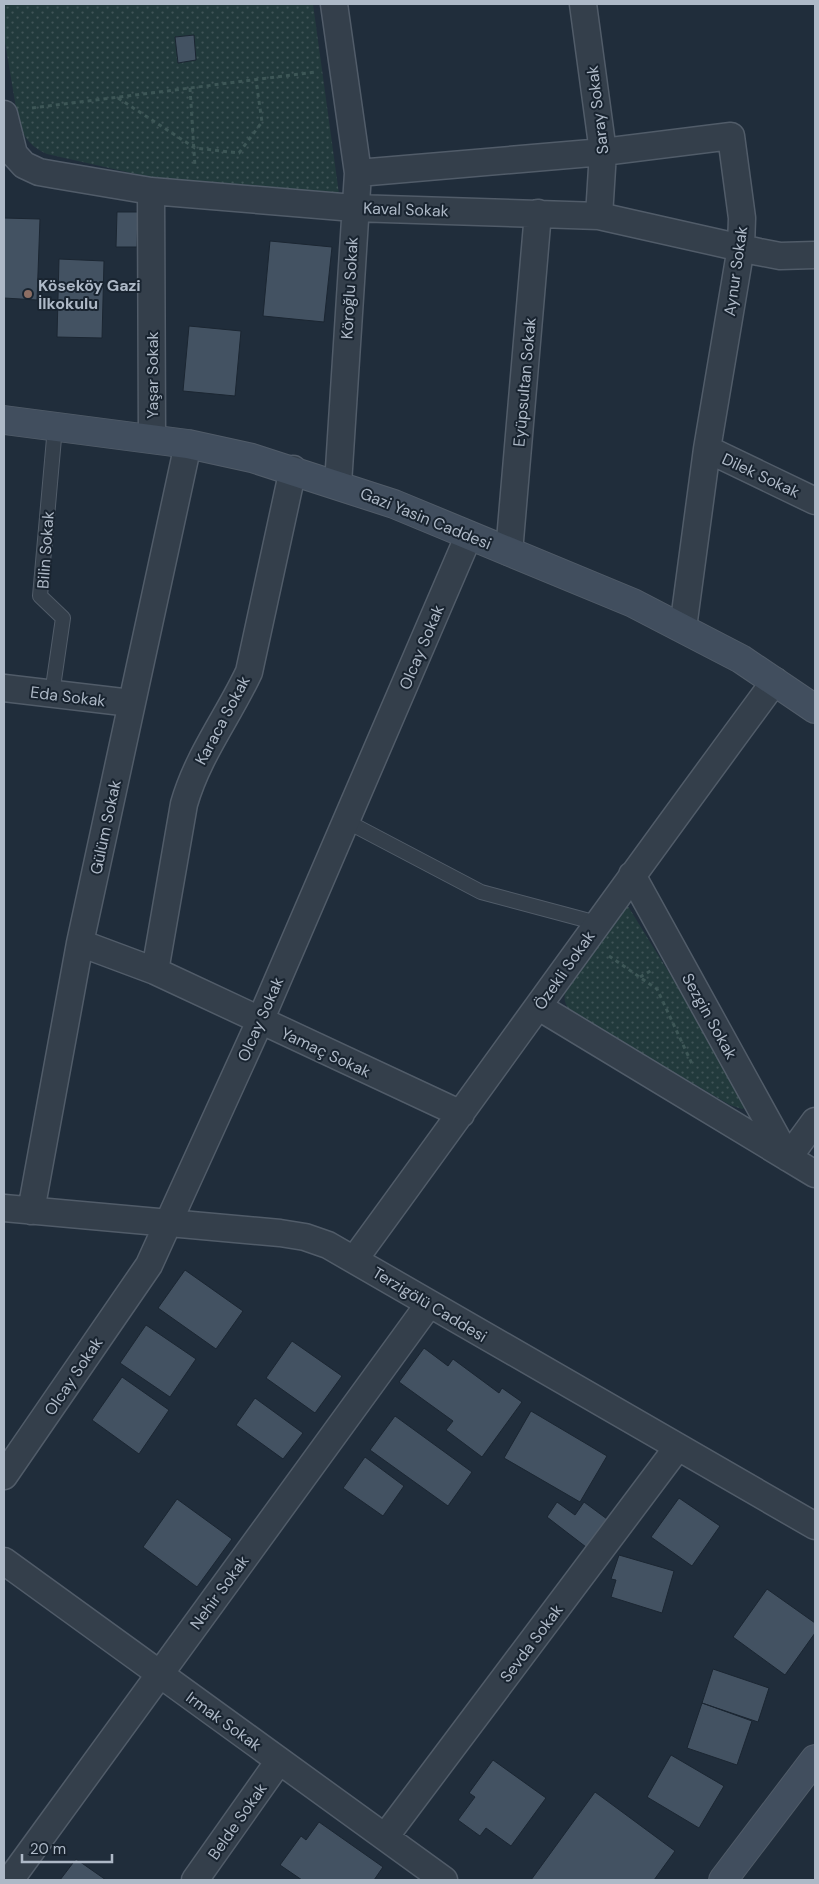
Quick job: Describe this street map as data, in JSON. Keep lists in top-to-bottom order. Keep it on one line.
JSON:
{"streets":{"street":["Saray Sokak","Kaval Sokak","Aynur Sokak","Köroğlu Sokak","Yaşar Sokak","Eyüpsultan Sokak","Dilek Sokak","Gazi Yasin Caddesi","Olcay Sokak","Eda Sokak","Karaca Sokak","Gülüm Sokak","Özekli Sokak","Sezgin Sokak","Yamaç Sokak","Terzigölü Caddesi","Nehir Sokak","Sevda Sokak","Irmak Sokak","Belde Sokak"],"lane":["Bilin Sokak"]},"crossings":[["Saray Sokak","Kaval Sokak"],["Saray Sokak","Aynur Sokak"],["Kaval Sokak","Aynur Sokak"],["Kaval Sokak","Köroğlu Sokak"],["Kaval Sokak","Yaşar Sokak"],["Kaval Sokak","Eyüpsultan Sokak"],["Aynur Sokak","Köroğlu Sokak"],["Aynur Sokak","Dilek Sokak"],["Aynur Sokak","Gazi Yasin Caddesi"],["Köroğlu Sokak","Gazi Yasin Caddesi"],["Yaşar Sokak","Gazi Yasin Caddesi"],["Eyüpsultan Sokak","Gazi Yasin Caddesi"],["Gazi Yasin Caddesi","Bilin Sokak"],["Gazi Yasin Caddesi","Olcay Sokak"],["Gazi Yasin Caddesi","Karaca Sokak"],["Gazi Yasin Caddesi","Gülüm Sokak"],["Gazi Yasin Caddesi","Özekli Sokak"],["Bilin Sokak","Eda Sokak"],["Olcay Sokak","Yamaç Sokak"],["Olcay Sokak","Terzigölü Caddesi"],["Eda Sokak","Gülüm Sokak"],["Karaca Sokak","Yamaç Sokak"],["Gülüm Sokak","Yamaç Sokak"],["Gülüm Sokak","Terzigölü Caddesi"],["Özekli Sokak","Sezgin Sokak"],["Özekli Sokak","Yamaç Sokak"],["Özekli Sokak","Terzigölü Caddesi"],["Terzigölü Caddesi","Nehir Sokak"],["Terzigölü Caddesi","Sevda Sokak"],["Nehir Sokak","Irmak Sokak"],["Sevda Sokak","Irmak Sokak"],["Irmak Sokak","Belde Sokak"]],"places":["Köseköy Gazi İlkokulu"],"scale_bar":"20 m"}
